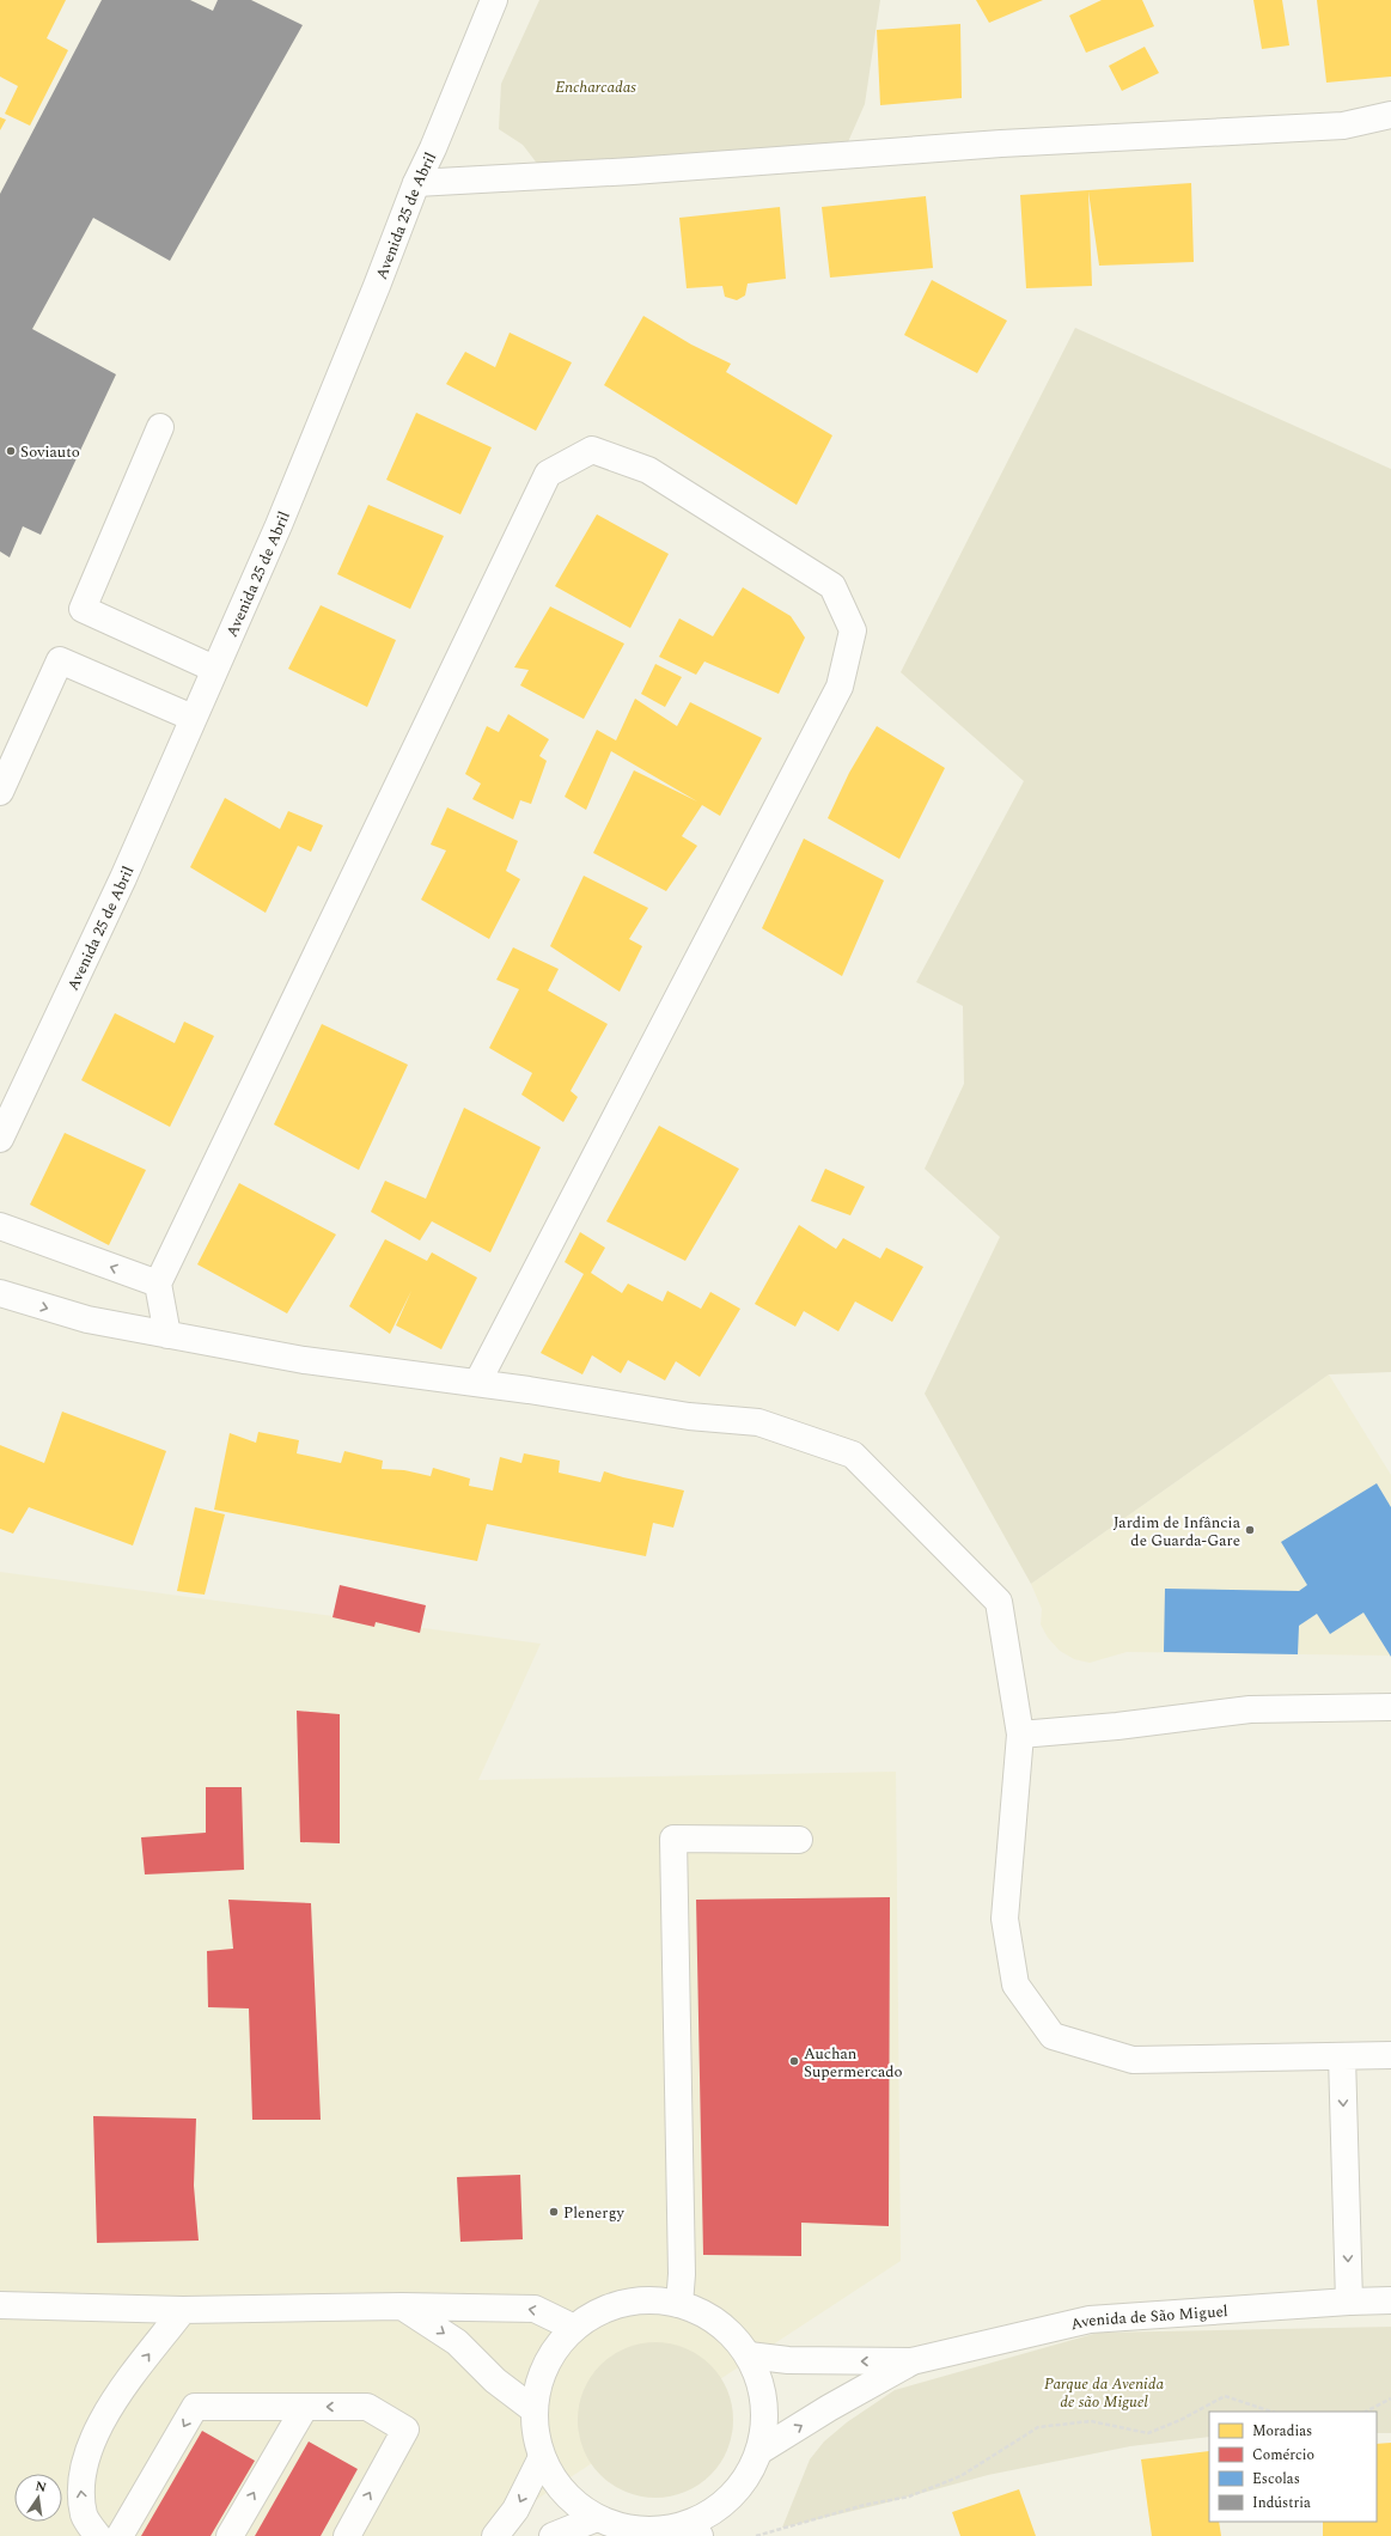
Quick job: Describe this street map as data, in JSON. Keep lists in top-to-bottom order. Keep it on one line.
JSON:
{"streets":{"main road":["Avenida 25 de Abril","Avenida de São Miguel"]},"parks":["Encharcadas","Parque da Avenida de são Miguel"],"places":["Soviauto","Jardim de Infância de Guarda-Gare","Auchan Supermercado","Plenergy"],"legend":["Moradias","Comércio","Escolas","Indústria"],"north":"top"}
